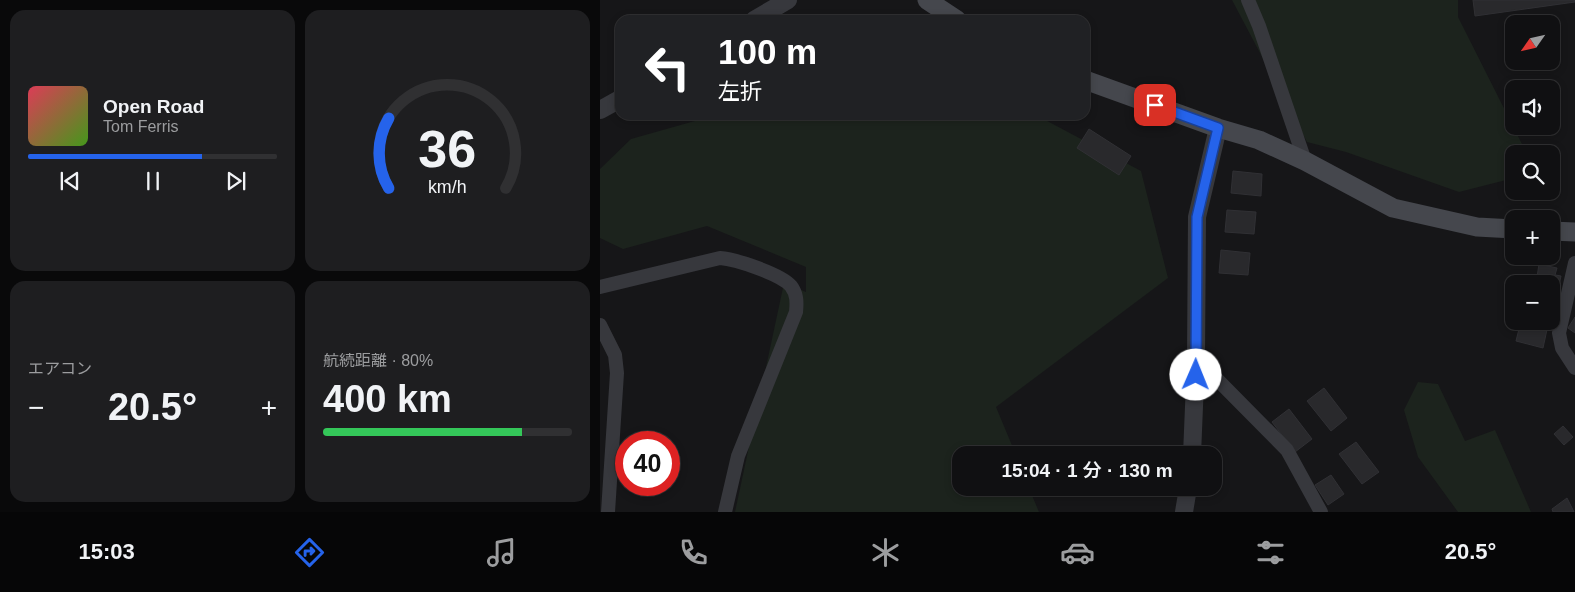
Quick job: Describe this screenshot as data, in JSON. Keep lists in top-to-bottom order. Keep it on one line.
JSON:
{"north":"bottom left","page":{"map_buttons":["+","−"],"turn":["100 m","左折"],"song":["Open Road","Tom Ferris"],"tile":["エアコン",["航続距離 · 80%","400 km"]],"heat":["−","20.5°","+"],"limit":"40","trip":"15:04 · 1 分 · 130 m","tabs":["15:03","20.5°"],"gauge":["36","km/h"]}}
